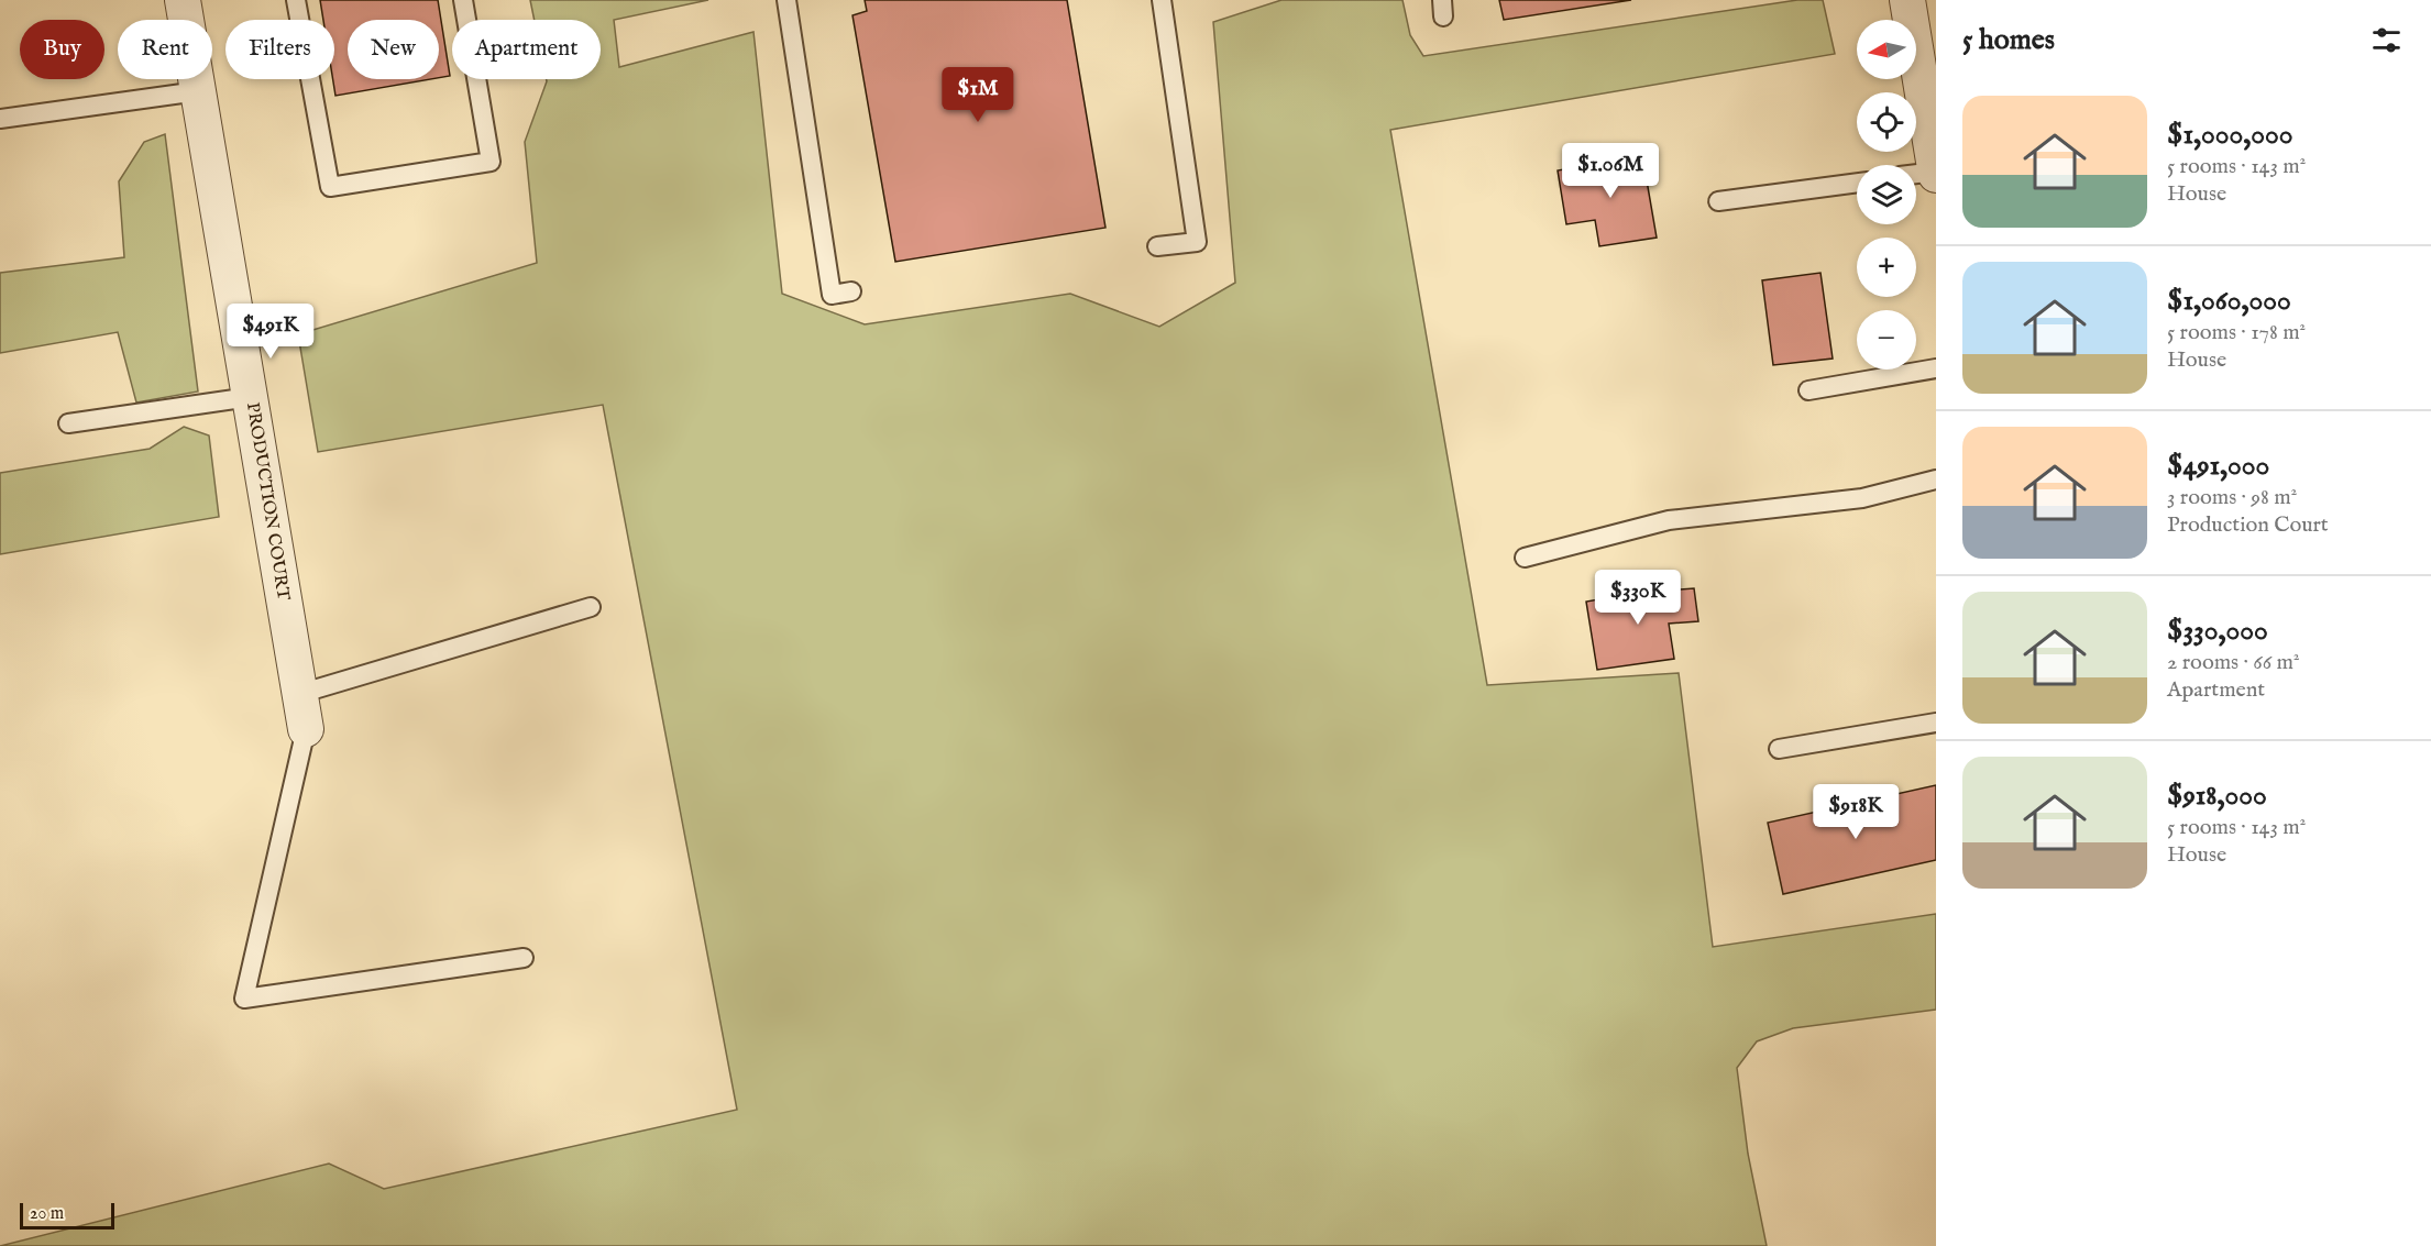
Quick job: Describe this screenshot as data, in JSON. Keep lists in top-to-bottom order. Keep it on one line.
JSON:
{"streets":{"street":["PRODUCTION COURT"]},"scale_bar":"20 m","north":"left","page":{"heading":"5 homes","map_buttons":["+","−"],"chip":["Buy","Rent","Filters","New","Apartment"],"price":["$1M","$1.06M","$491K","$330K","$918K"],"list":[{"name":"$1,000,000","note":"5 rooms · 143 m² · House"},{"name":"$1,060,000","note":"5 rooms · 178 m² · House"},{"name":"$491,000","note":"3 rooms · 98 m² · Production Court"},{"name":"$330,000","note":"2 rooms · 66 m² · Apartment"},{"name":"$918,000","note":"5 rooms · 143 m² · House"}],"scale":"20 m"}}
